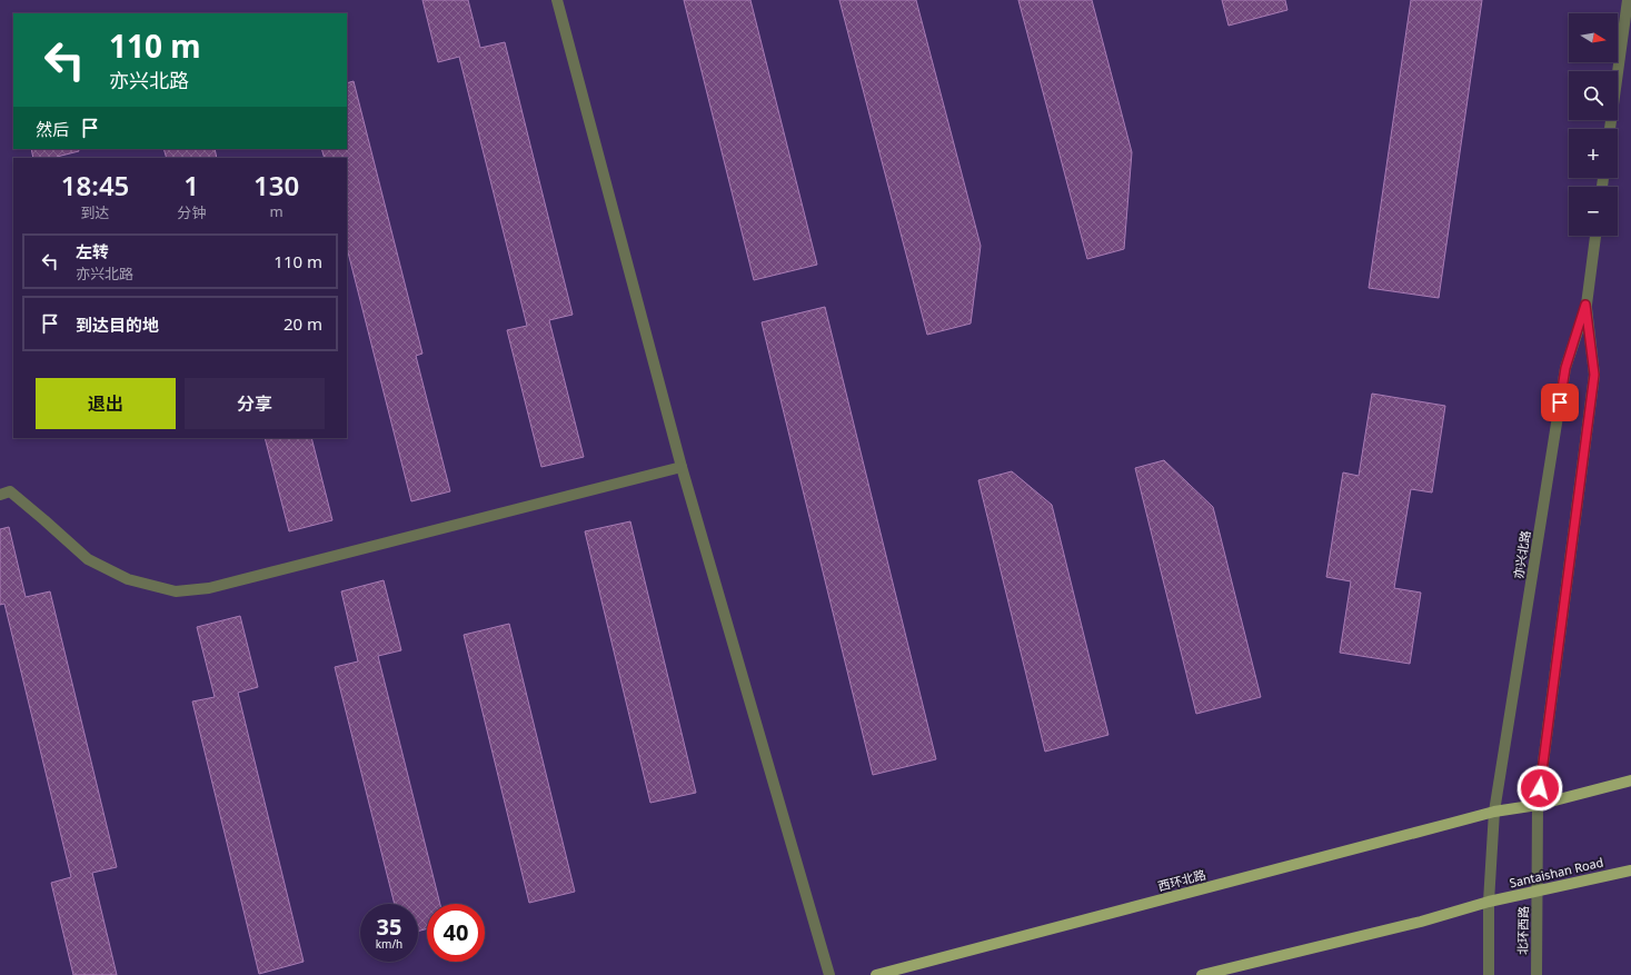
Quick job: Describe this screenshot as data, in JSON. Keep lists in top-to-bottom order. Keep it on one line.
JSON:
{"streets":{"main road":["Santaishan Road","西环北路"],"street":["亦兴北路","北环西路"]},"crossings":[["亦兴北路","西环北路"],["亦兴北路","北环西路"],["Santaishan Road","北环西路"],["西环北路","北环西路"]],"north":"right","page":{"map_buttons":["+","−"],"turn":["110 m","亦兴北路"],"then":"然后","eta":["18:45","到达","1","分钟","130","m"],"list":[{"name":"左转","note":"亦兴北路","value":"110 m"},{"name":"到达目的地","value":"20 m"}],"buttons":["退出","分享"],"speed":"35 km/h","limit":"40"}}
